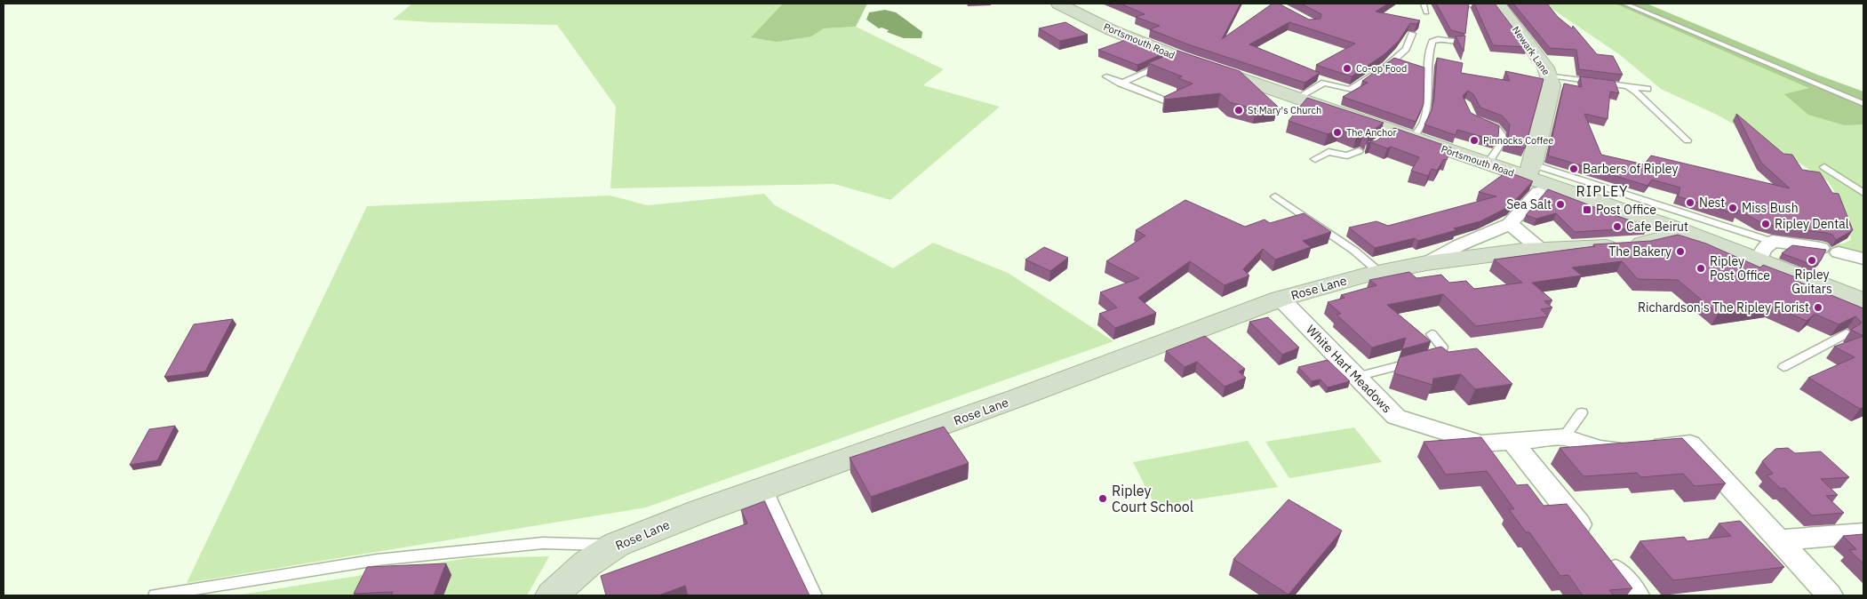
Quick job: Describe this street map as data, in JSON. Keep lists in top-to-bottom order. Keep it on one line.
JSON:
{"streets":{"main road":["Portsmouth Road","Newark Lane","Rose Lane"],"street":["White Hart Meadows"]},"crossings":[["Portsmouth Road","Newark Lane"],["Portsmouth Road","Rose Lane"],["Newark Lane","Rose Lane"],["Rose Lane","White Hart Meadows"]],"districts":["RIPLEY"],"places":{"other":["Co-op Food","St Mary's Church","The Anchor","Pinnocks Coffee","Barbers of Ripley","Nest","Sea Salt","Miss Bush","Ripley Dental","Cafe Beirut","The Bakery","Ripley Guitars","Ripley Post Office","Richardson's The Ripley Florist","Ripley Court School"],"transit":["Post Office"]}}
